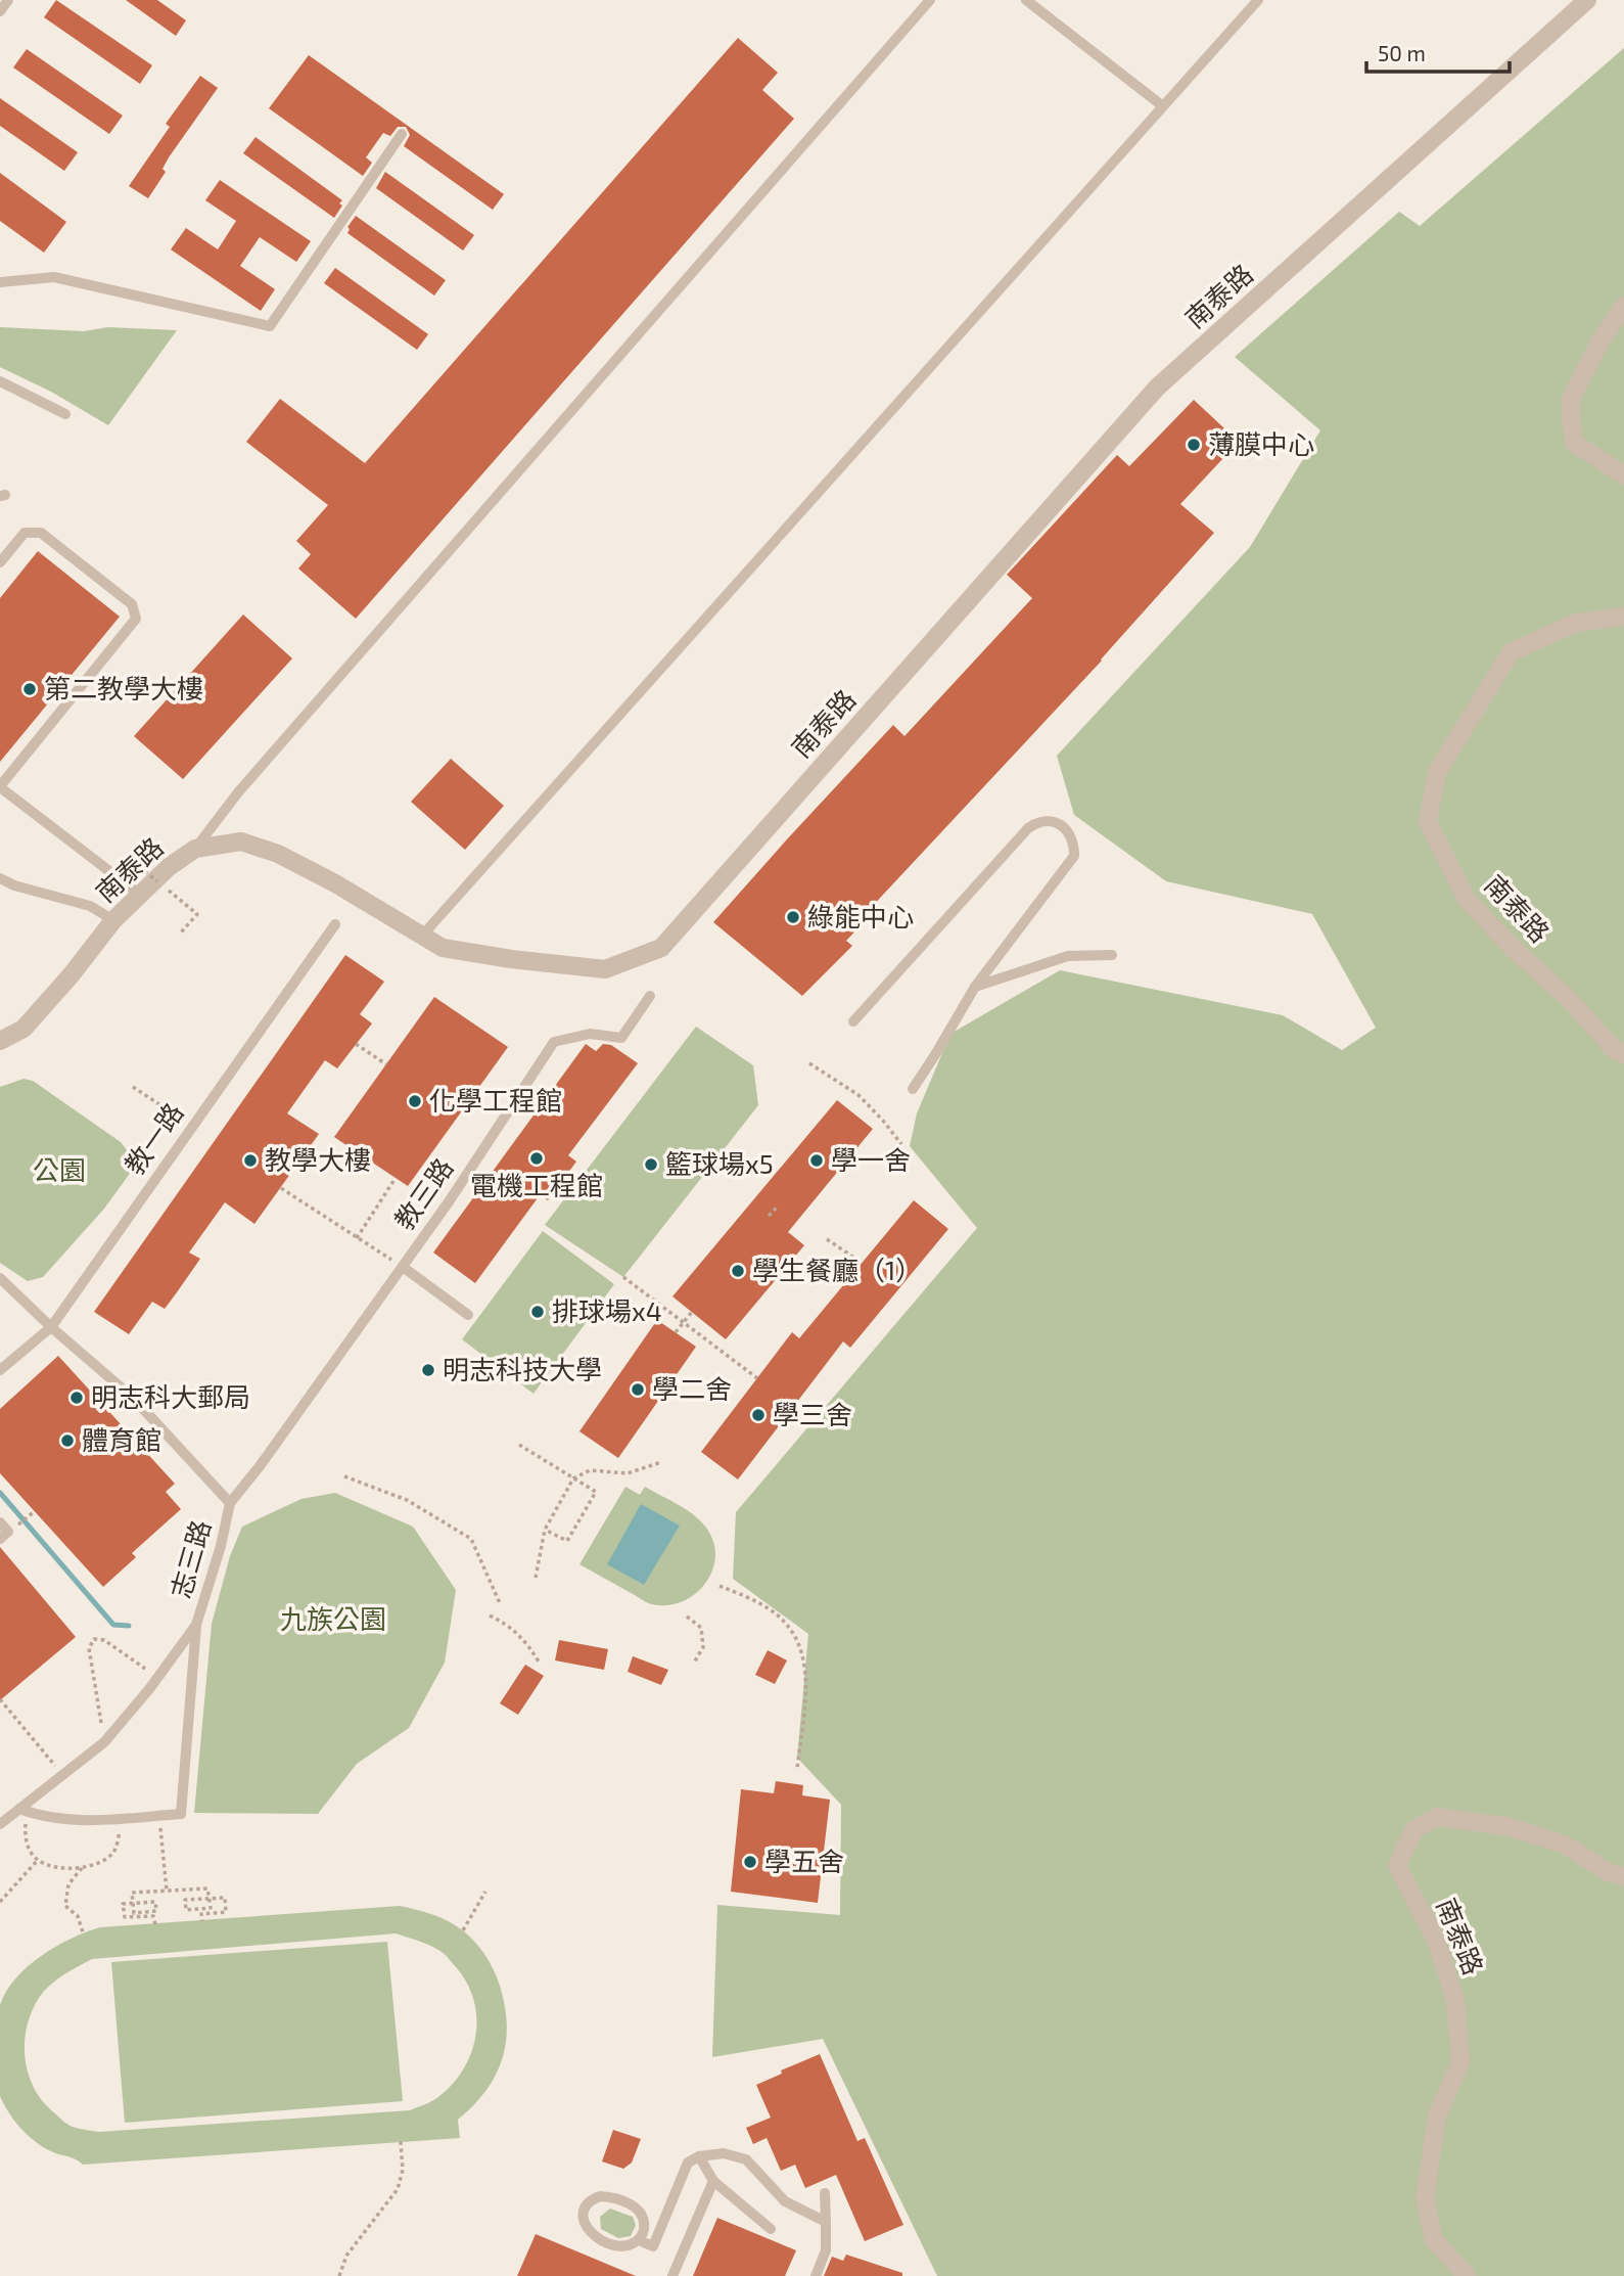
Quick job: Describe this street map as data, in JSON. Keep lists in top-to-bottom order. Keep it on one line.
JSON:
{"streets":{"street":["南泰路"],"lane":["教一路","教三路","志三路"]},"crossings":[["教一路","志三路"],["教三路","志三路"]],"parks":["公園","九族公園"],"places":["薄膜中心","第二教學大樓","綠能中心","化學工程館","電機工程館","教學大樓","學一舍","籃球場x5","學生餐廳（1）","排球場x4","明志科技大學","學二舍","明志科大郵局","學三舍","體育館","學五舍"],"scale_bar":"50 m"}
